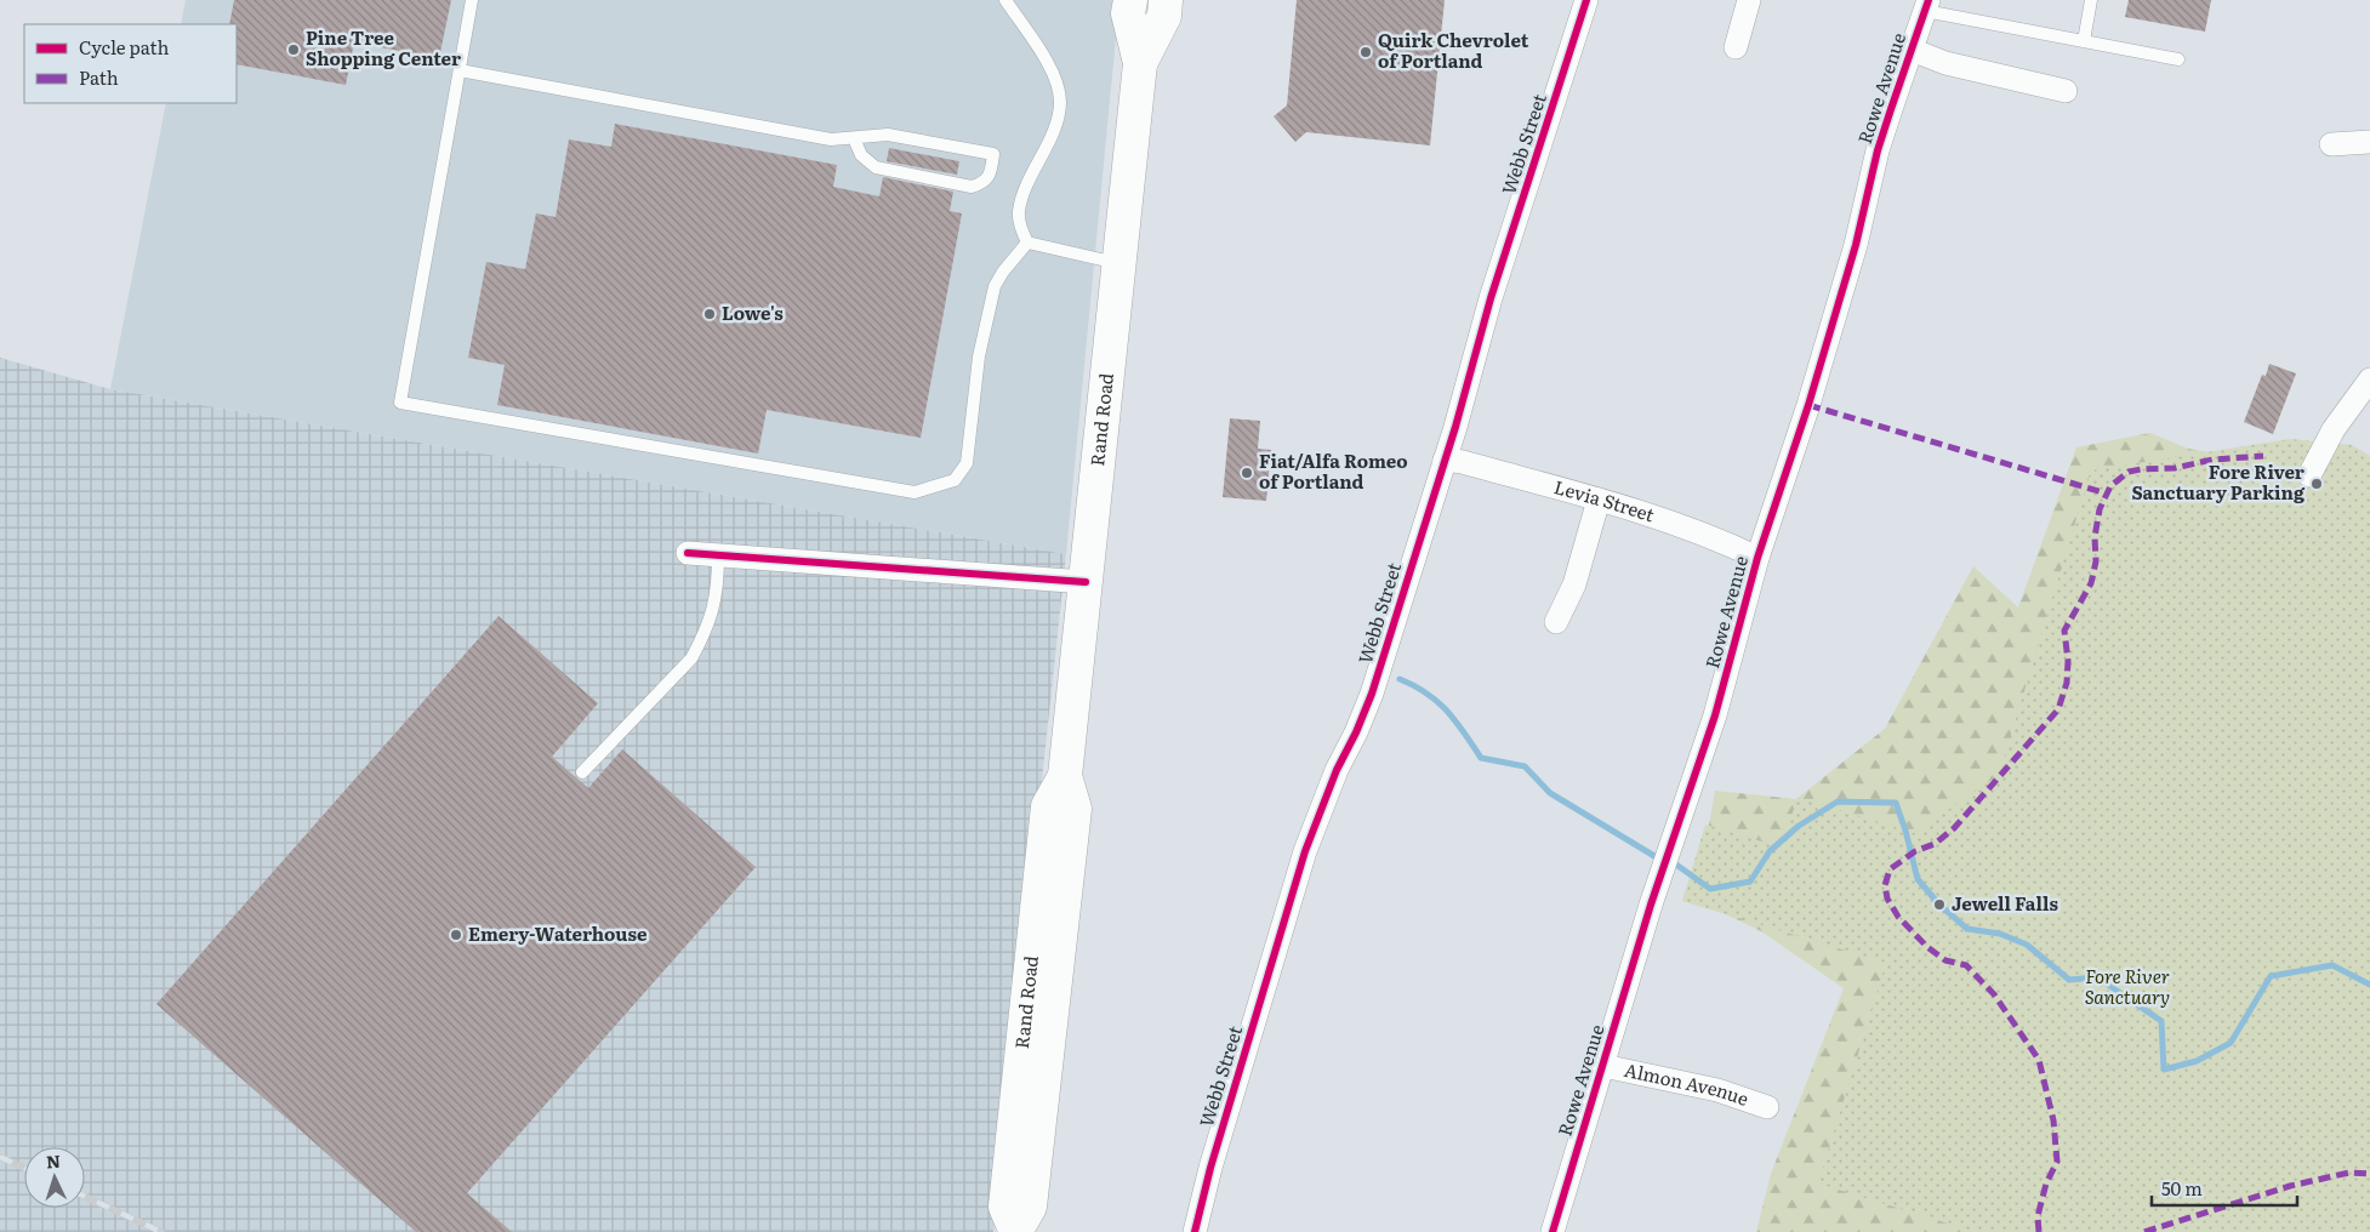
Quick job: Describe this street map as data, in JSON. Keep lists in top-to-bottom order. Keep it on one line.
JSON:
{"streets":{"main road":["Rand Road"],"street":["Rowe Avenue","Webb Street","Levia Street","Almon Avenue"]},"crossings":[["Rowe Avenue","Levia Street"],["Rowe Avenue","Almon Avenue"],["Webb Street","Levia Street"]],"parks":["Fore River Sanctuary"],"places":["Pine Tree Shopping Center","Quirk Chevrolet of Portland","Lowe's","Fiat/Alfa Romeo of Portland","Fore River Sanctuary Parking","Jewell Falls","Emery-Waterhouse"],"legend":["Cycle path","Path"],"scale_bar":"50 m","north":"top"}
